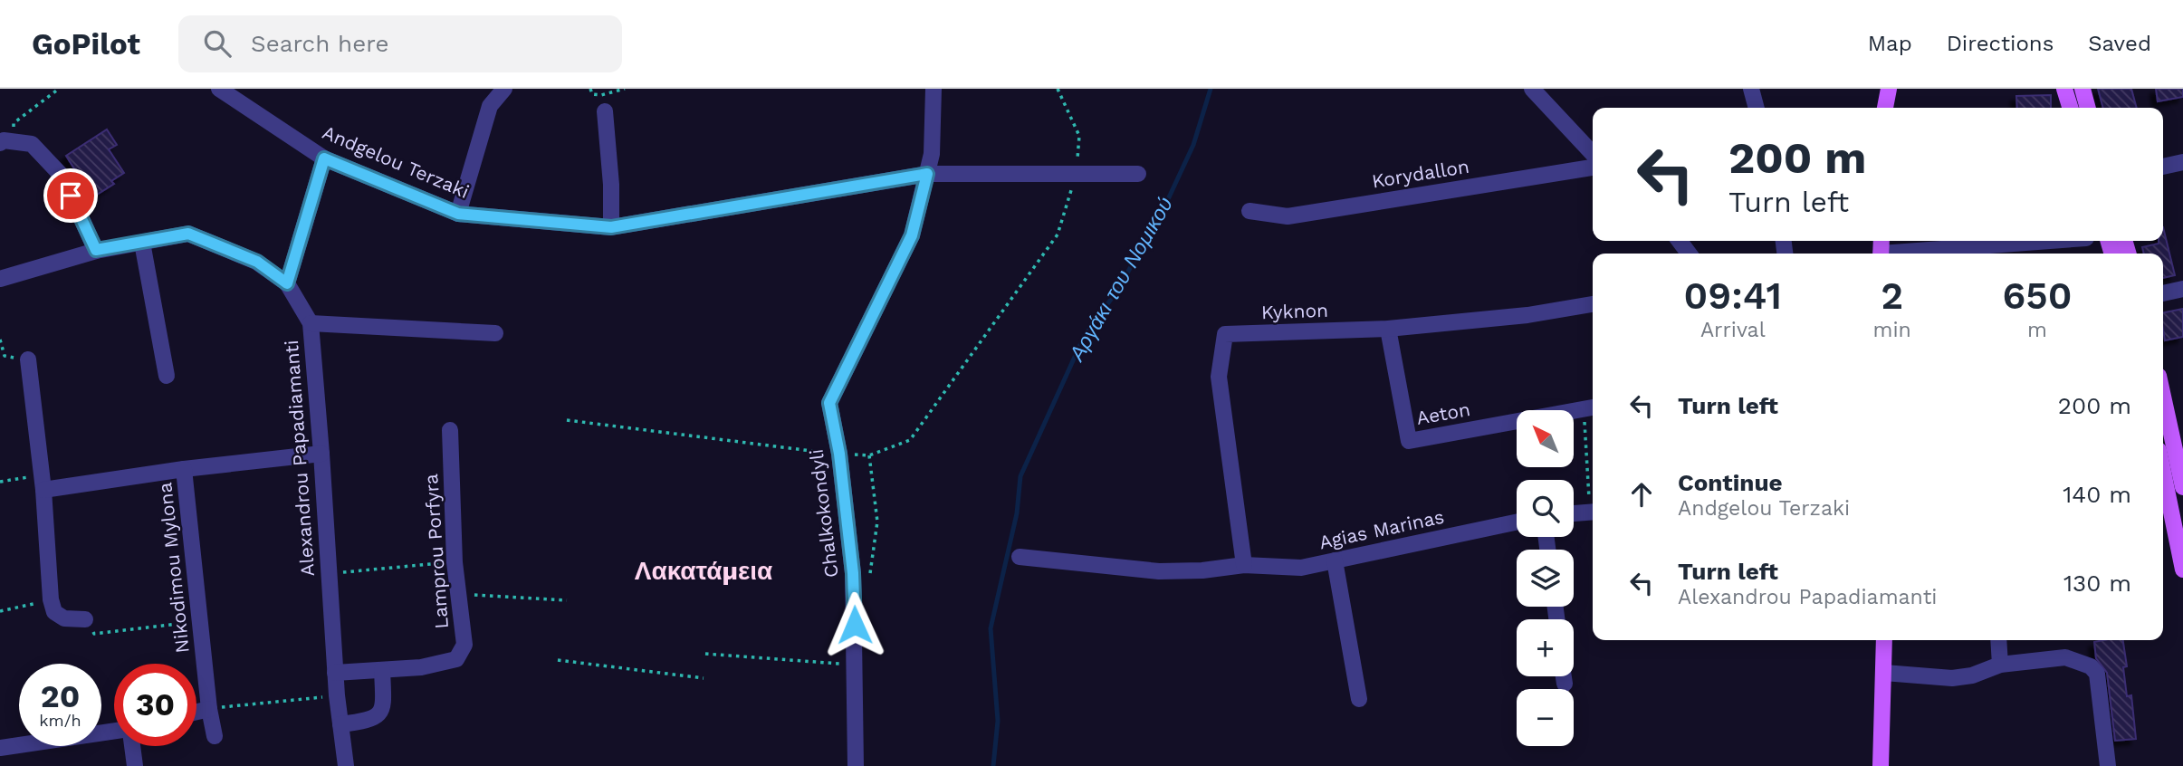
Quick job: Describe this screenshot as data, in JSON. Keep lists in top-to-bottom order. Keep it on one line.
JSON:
{"streets":{"street":["Andgelou Terzaki","Korydallon","Kyknon","Aeton","Alexandrou Papadiamanti","Chalkokondyli","Agias Marinas","Lamprou Porfyra","Nikodimou Mylona"]},"crossings":[["Andgelou Terzaki","Chalkokondyli"],["Kyknon","Aeton"],["Kyknon","Agias Marinas"],["Alexandrou Papadiamanti","Lamprou Porfyra"],["Alexandrou Papadiamanti","Nikodimou Mylona"]],"districts":["Λακατάμεια"],"water":["Αργάκι του Νομικού"],"north":"top left","page":{"header":"GoPilot","search":"Search here","nav":["Map","Directions","Saved"],"turn":["200 m","Turn left"],"eta":["09:41","Arrival","2","min","650","m"],"list":[{"name":"Turn left","value":"200 m"},{"name":"Continue","note":"Andgelou Terzaki","value":"140 m"},{"name":"Turn left","note":"Alexandrou Papadiamanti","value":"130 m"}],"map_buttons":["+","−"],"speed":"20 km/h","limit":"30"}}
